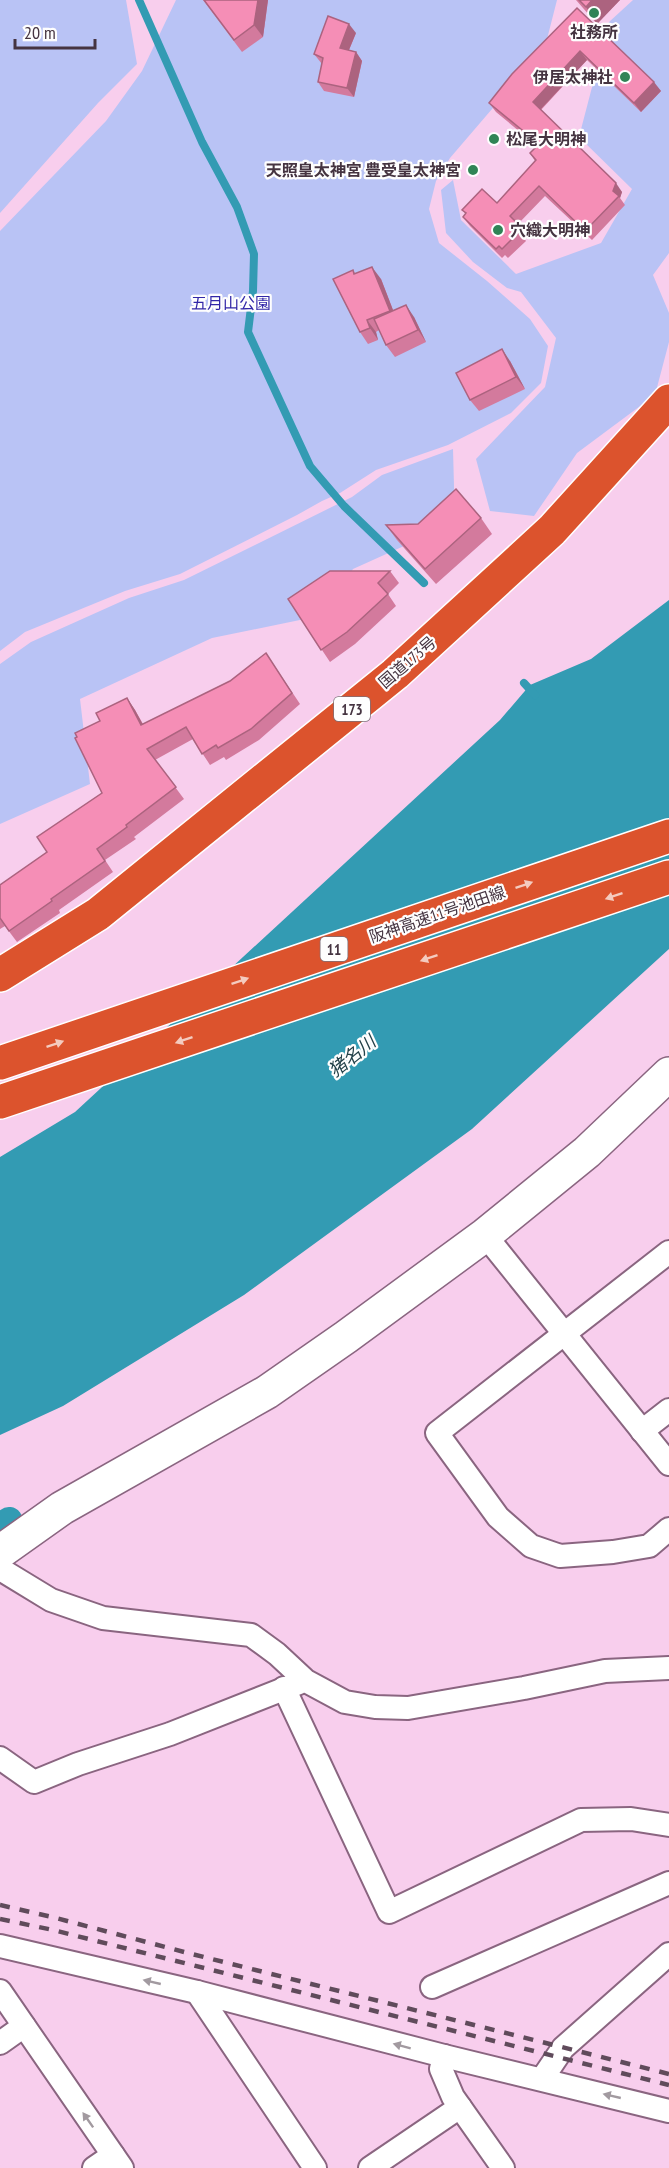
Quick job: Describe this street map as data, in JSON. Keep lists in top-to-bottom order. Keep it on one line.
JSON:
{"streets":{"highway":["国道173号","173","阪神高速11号池田線","11"]},"water":["猪名川"],"parks":["五月山公園"],"places":["社務所","伊居太神社","松尾大明神","天照皇太神宮 豊受皇太神宮","穴織大明神"],"scale_bar":"20 m"}
